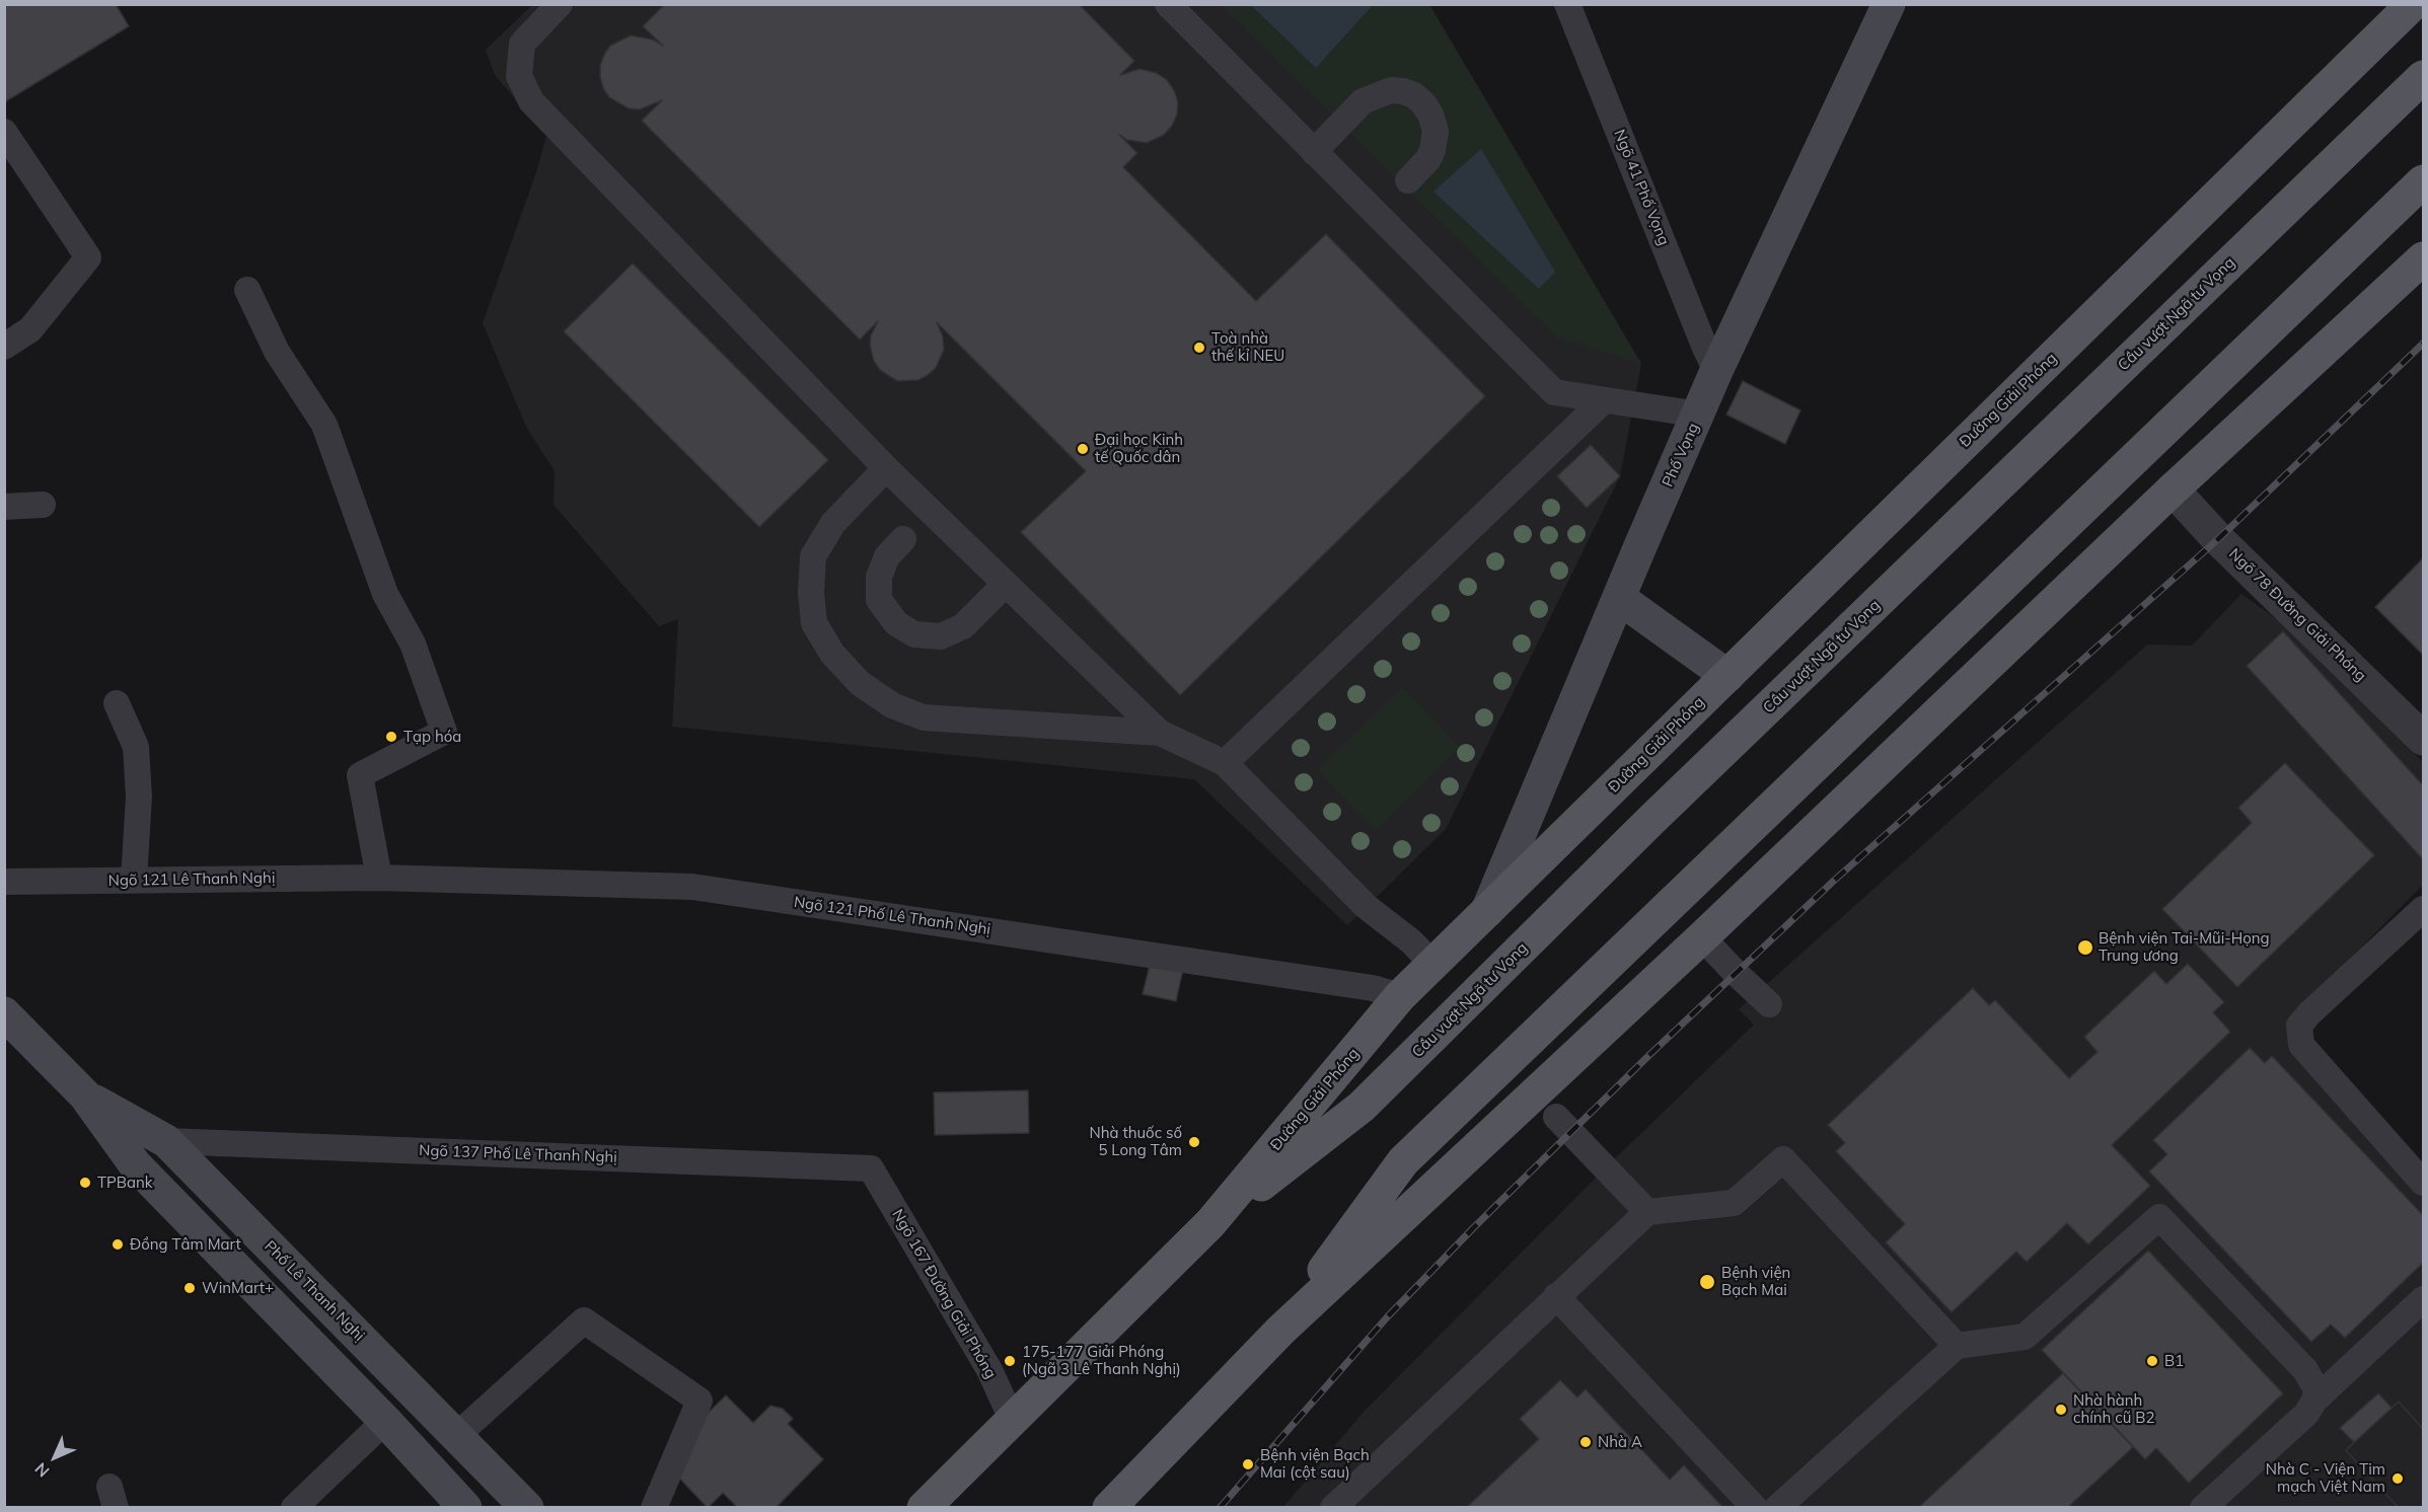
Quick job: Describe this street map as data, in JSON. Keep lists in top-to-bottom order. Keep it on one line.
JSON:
{"streets":{"main road":["Cầu vượt Ngã tư Vọng","Đường Giải Phóng","Phố Vọng","Phố Lê Thanh Nghị"],"street":["Ngõ 78 Đường Giải Phóng"],"lane":["Ngõ 41 Phố Vọng","Ngõ 121 Lê Thanh Nghị","Ngõ 121 Phố Lê Thanh Nghị","Ngõ 137 Phố Lê Thanh Nghị","Ngõ 167 Đường Giải Phóng"]},"crossings":[["Ngõ 41 Phố Vọng","Phố Vọng"],["Cầu vượt Ngã tư Vọng","Đường Giải Phóng"],["Đường Giải Phóng","Phố Vọng"],["Đường Giải Phóng","Ngõ 121 Phố Lê Thanh Nghị"],["Đường Giải Phóng","Ngõ 167 Đường Giải Phóng"],["Ngõ 121 Lê Thanh Nghị","Ngõ 121 Phố Lê Thanh Nghị"],["Ngõ 137 Phố Lê Thanh Nghị","Phố Lê Thanh Nghị"],["Ngõ 137 Phố Lê Thanh Nghị","Ngõ 167 Đường Giải Phóng"]],"places":["Toà nhà thế kỉ NEU","Đại học Kinh tế Quốc dân","Tạp hóa","Bệnh viện Tai-Mũi-Họng Trung ương","Nhà thuốc số 5 Long Tâm","TPBank","Đồng Tâm Mart","Bệnh viện Bạch Mai","WinMart+","175-177 Giải Phóng (Ngã 3 Lê Thanh Nghị)","B1","Nhà hành chính cũ B2","Nhà A","Bệnh viện Bạch Mai (cột sau)","Nhà C - Viện Tim mạch Việt Nam"],"north":"bottom left"}
